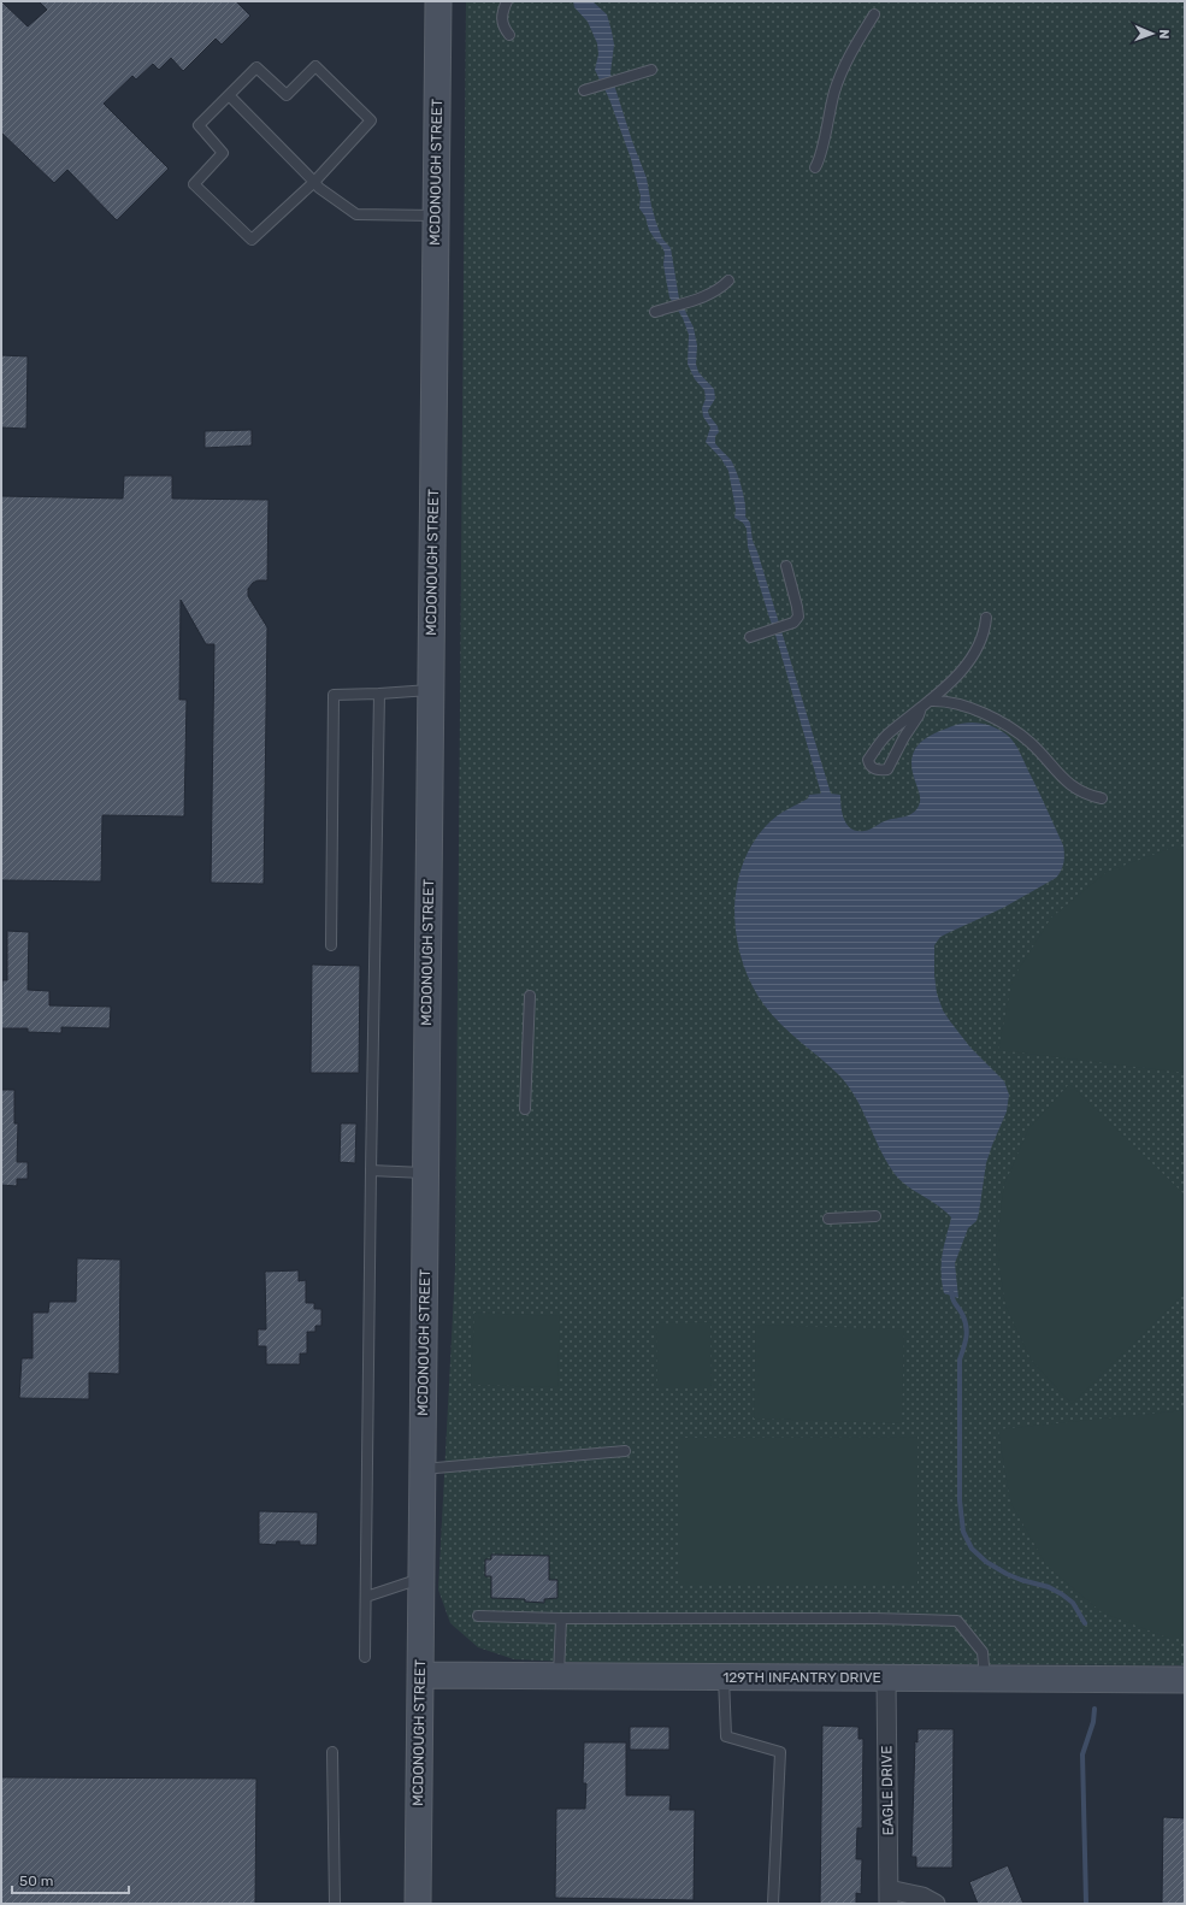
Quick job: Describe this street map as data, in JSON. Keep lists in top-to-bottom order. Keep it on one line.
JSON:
{"streets":{"street":["MCDONOUGH STREET","129TH INFANTRY DRIVE","EAGLE DRIVE"]},"crossings":[["MCDONOUGH STREET","129TH INFANTRY DRIVE"],["129TH INFANTRY DRIVE","EAGLE DRIVE"]],"scale_bar":"50 m","north":"right"}
